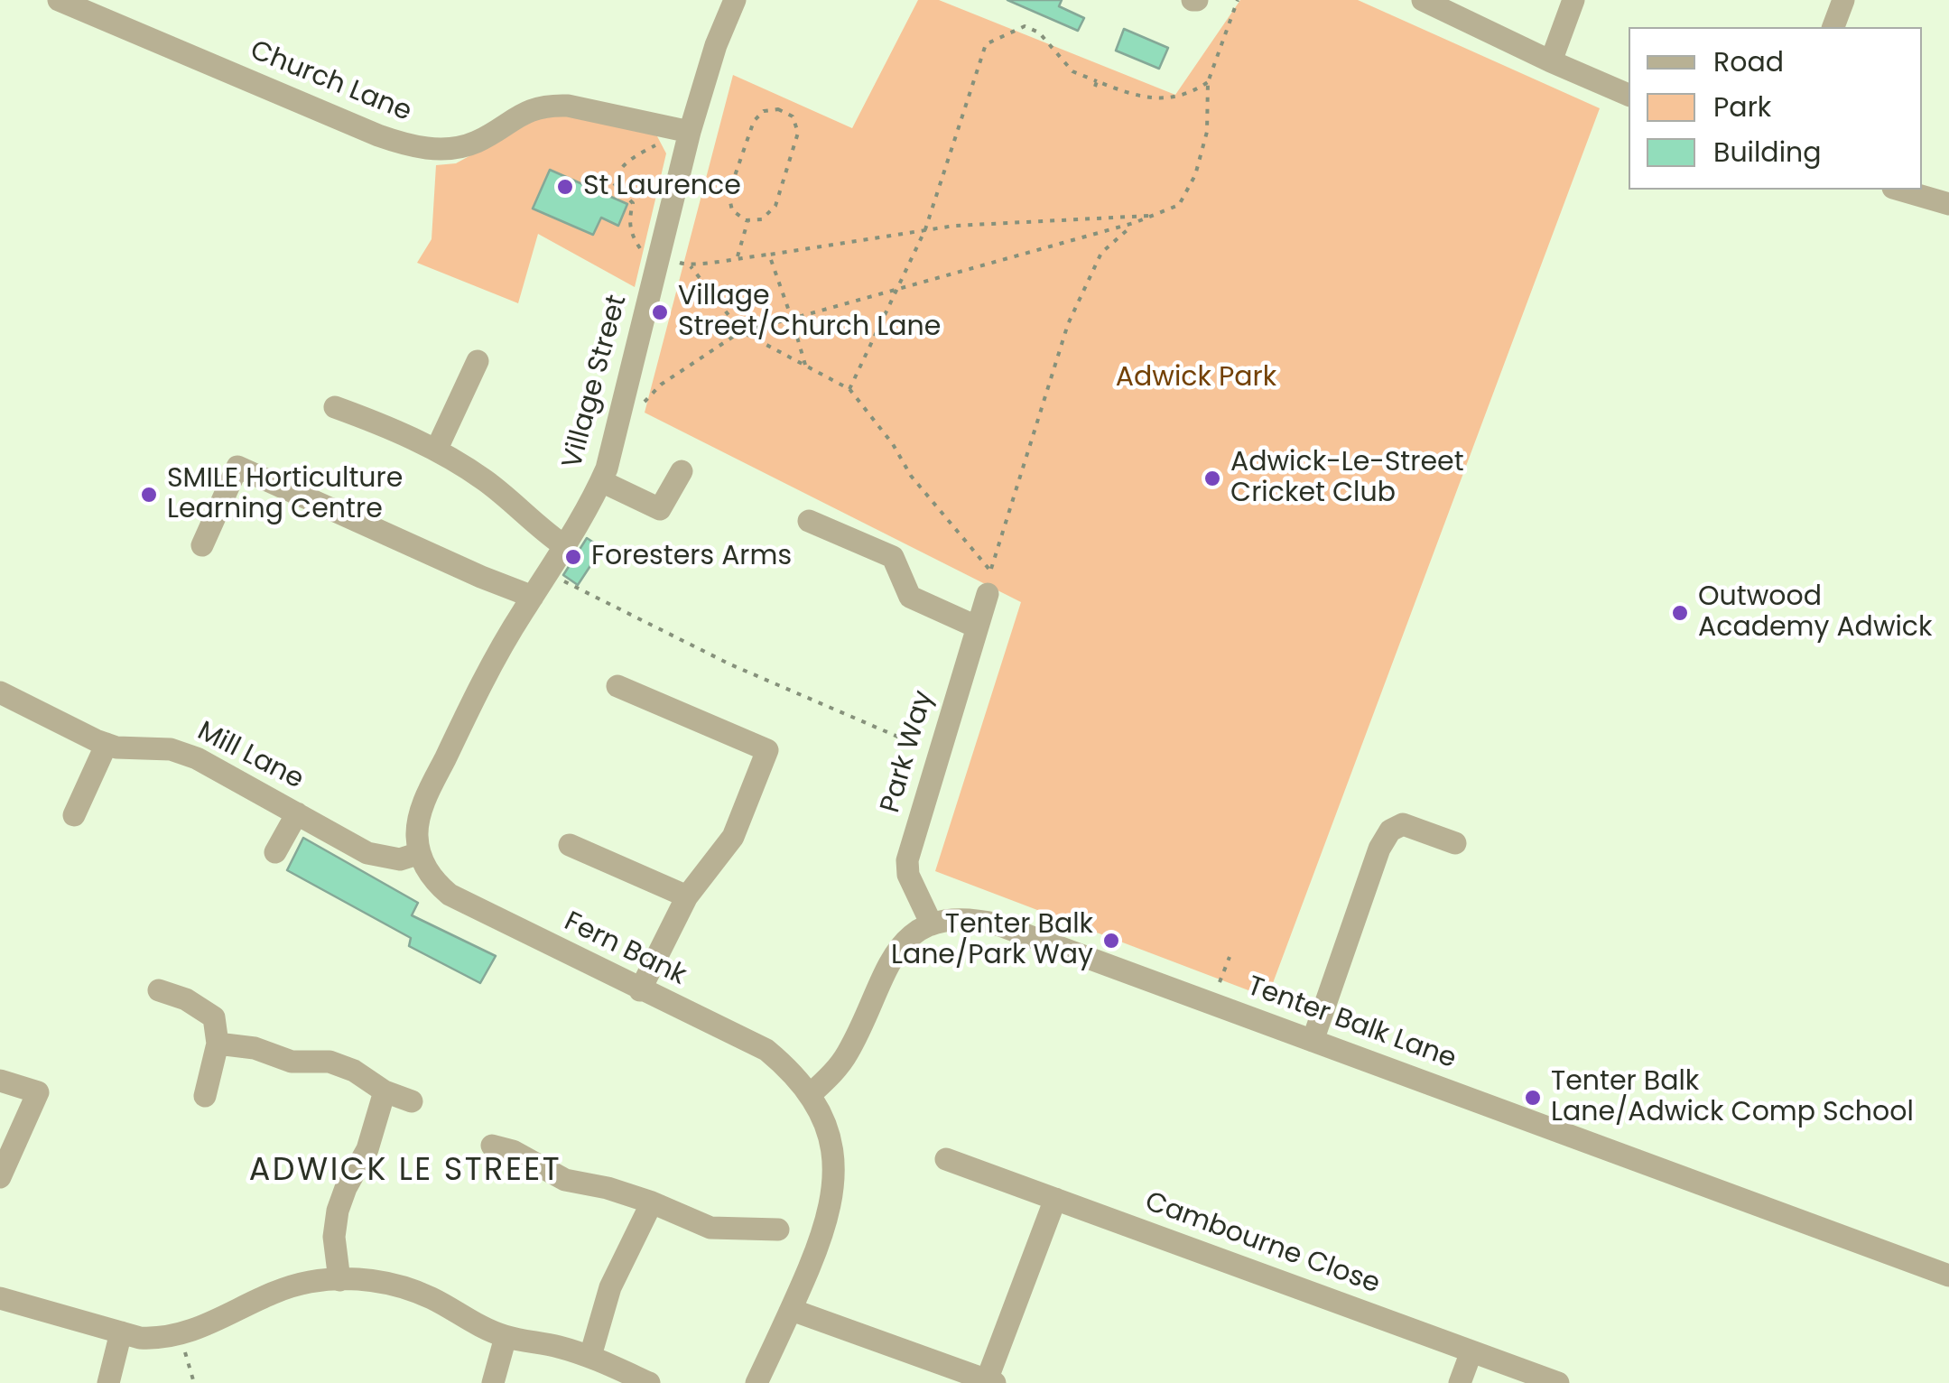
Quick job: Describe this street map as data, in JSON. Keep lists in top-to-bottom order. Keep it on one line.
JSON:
{"streets":{"street":["Church Lane","Village Street","Park Way","Mill Lane","Fern Bank","Tenter Balk Lane","Cambourne Close"]},"crossings":[["Church Lane","Village Street"],["Village Street","Mill Lane"],["Village Street","Fern Bank"],["Park Way","Tenter Balk Lane"],["Mill Lane","Fern Bank"]],"districts":["ADWICK LE STREET"],"parks":["Adwick Park"],"places":["St Laurence","Village Street/Church Lane","Adwick-Le-Street Cricket Club","SMILE Horticulture Learning Centre","Foresters Arms","Outwood Academy Adwick","Tenter Balk Lane/Park Way","Tenter Balk Lane/Adwick Comp School"],"legend":["Road","Park","Building"]}
